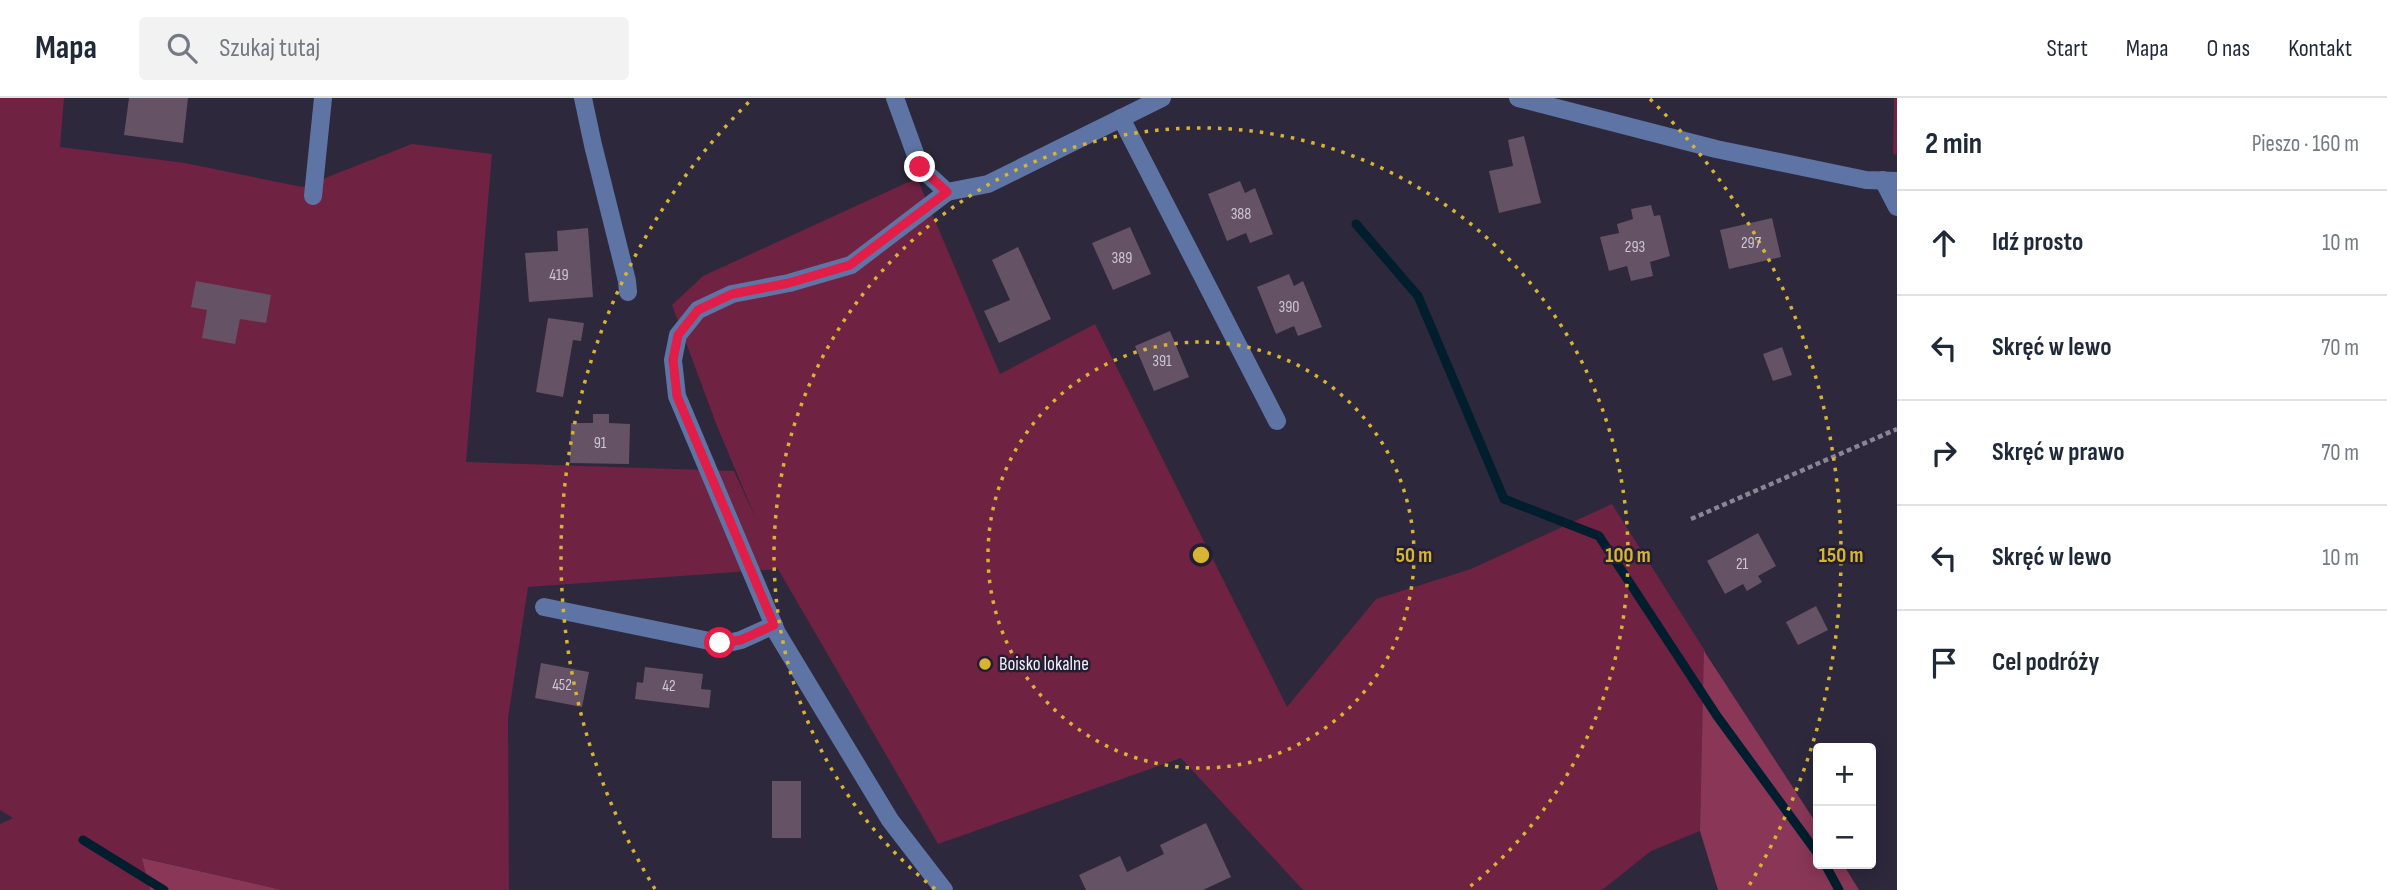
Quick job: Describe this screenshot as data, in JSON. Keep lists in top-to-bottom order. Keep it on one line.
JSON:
{"places":["Boisko lokalne"],"house_numbers":["388","297","293","389","419","390","391","91","21","452","42"],"page":{"header":"Mapa","search":"Szukaj tutaj","nav":["Start","Mapa","O nas","Kontakt"],"heading":["2 min","Pieszo · 160 m"],"list":[["Idź prosto","10 m"],["Skręć w lewo","70 m"],["Skręć w prawo","70 m"],["Skręć w lewo","10 m"],"Cel podróży"],"map_buttons":["+","−"]},"rings":["50 m","100 m","150 m"]}
